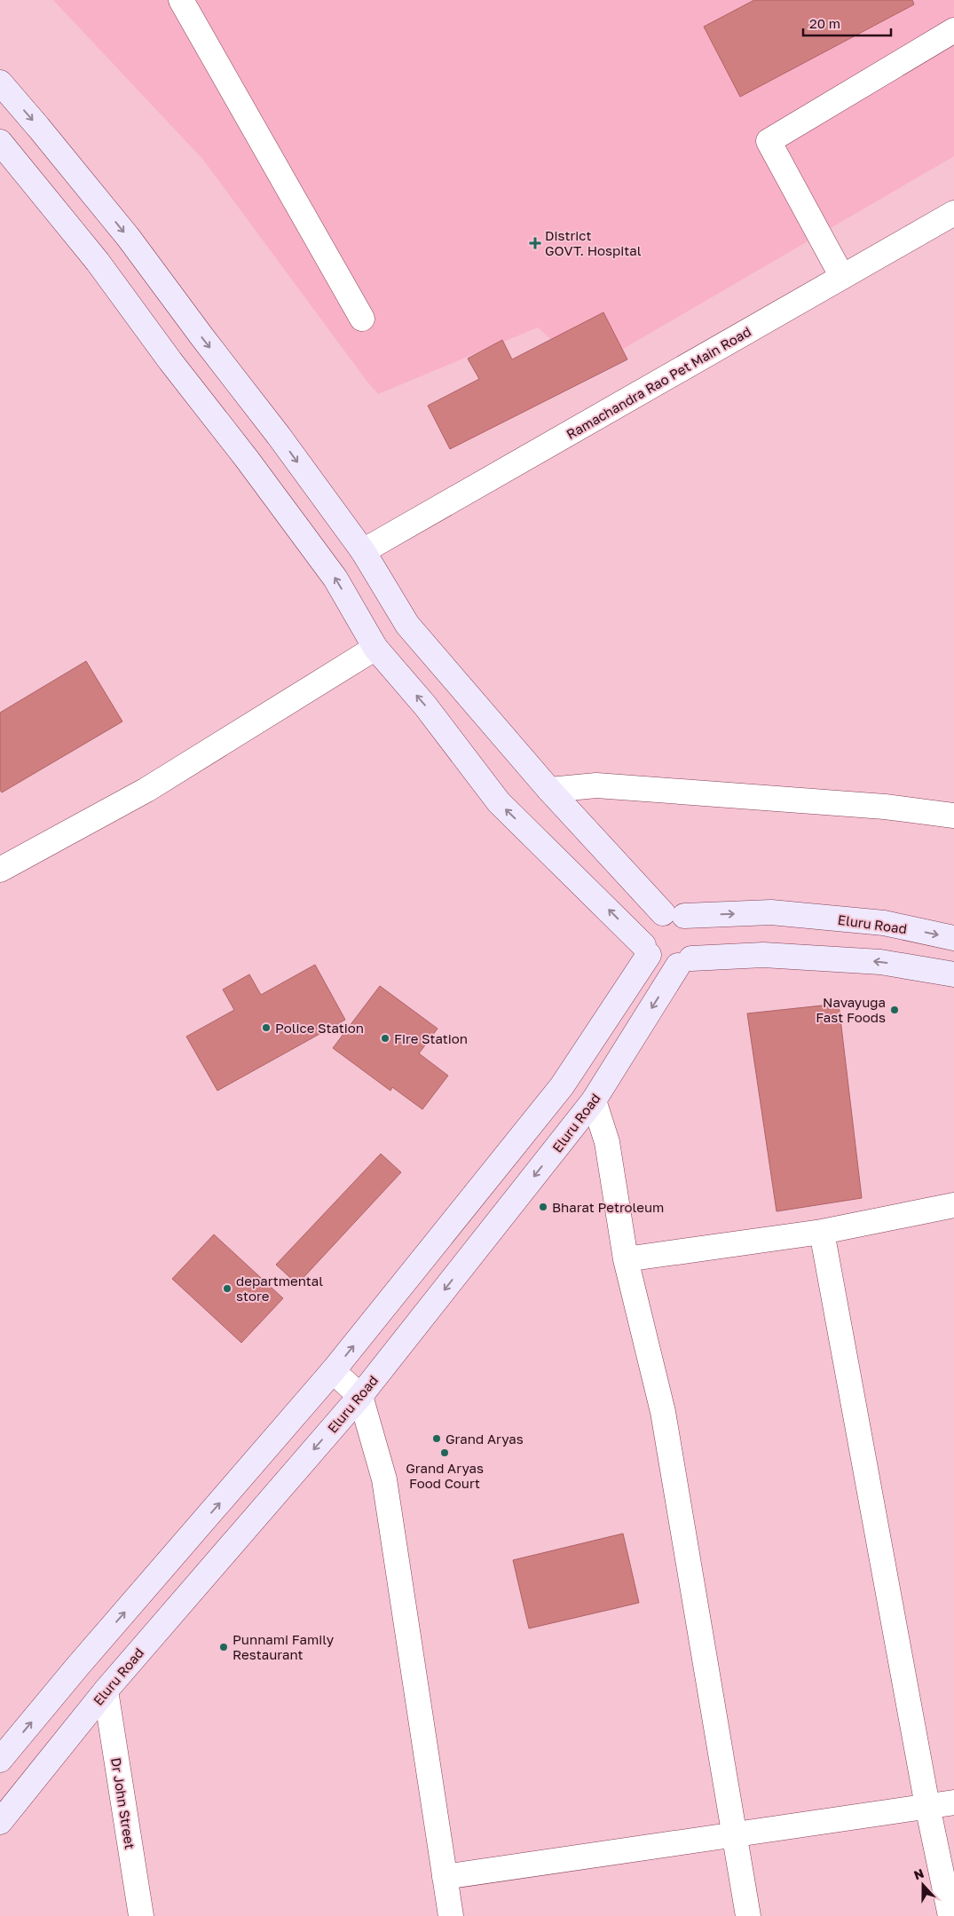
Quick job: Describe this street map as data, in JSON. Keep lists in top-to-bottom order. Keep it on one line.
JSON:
{"streets":{"main road":["Eluru Road"],"street":["Ramachandra Rao Pet Main Road","Dr John Street"]},"crossings":[["Eluru Road","Dr John Street"]],"places":{"health":["District GOVT. Hospital"],"other":["Navayuga Fast Foods","Police Station","Fire Station","Bharat Petroleum","departmental store","Grand Aryas","Grand Aryas Food Court","Punnami Family Restaurant"]},"scale_bar":"20 m","north":"top"}
